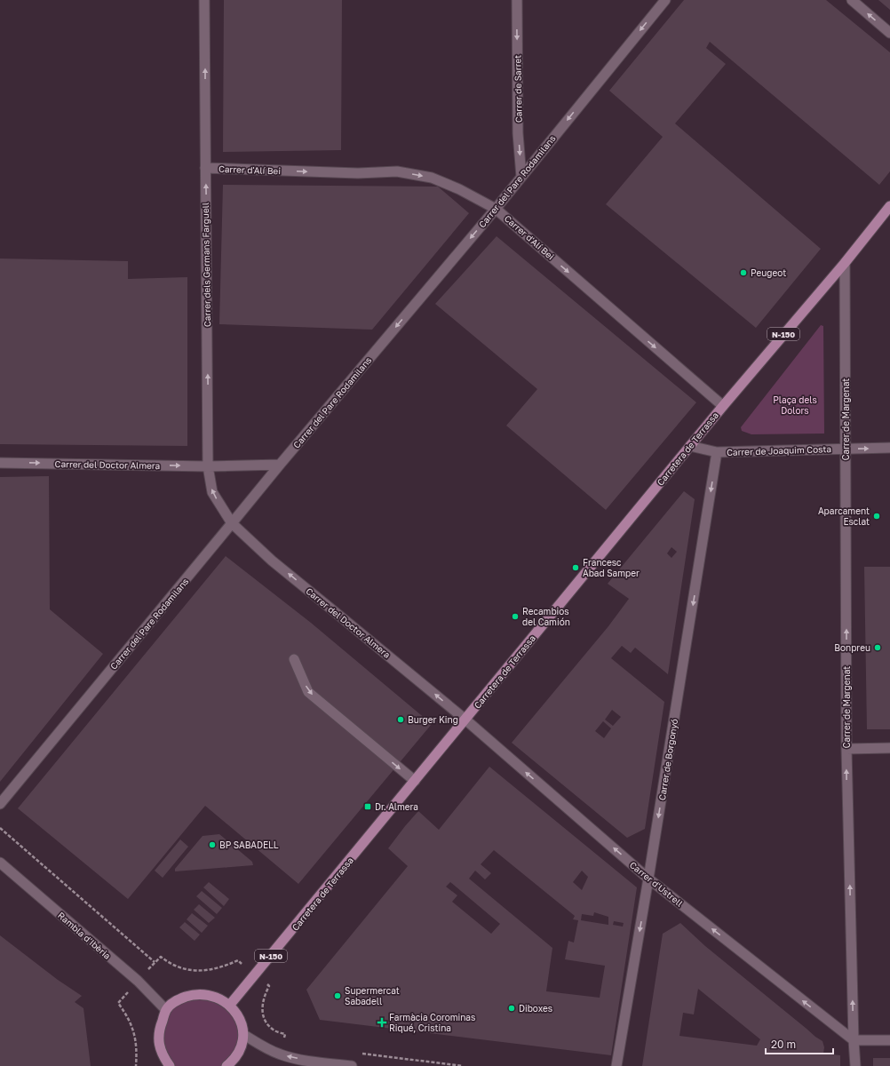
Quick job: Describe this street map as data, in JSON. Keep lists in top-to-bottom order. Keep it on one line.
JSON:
{"streets":{"main road":["N-150","Carretera de Terrassa"],"street":["Carrer de Sarret","Carrer d'Alí Bei","Carrer del Pare Rodamilans","Carrer dels Germans Farguell","Carrer de Margenat","Carrer de Joaquim Costa","Carrer del Doctor Almera","Carrer de Borgonyó","Carrer d'Ustrell","Rambla d'Ibèria"]},"crossings":[["Carrer de Sarret","Carrer del Pare Rodamilans"],["Carrer d'Alí Bei","Carrer del Pare Rodamilans"],["Carrer d'Alí Bei","Carrer dels Germans Farguell"],["Carrer d'Alí Bei","Carretera de Terrassa"],["Carrer del Pare Rodamilans","Carrer dels Germans Farguell"],["Carrer del Pare Rodamilans","Carrer del Doctor Almera"],["Carrer dels Germans Farguell","Carrer del Doctor Almera"],["Carrer de Margenat","Carretera de Terrassa"],["Carrer de Margenat","Carrer de Joaquim Costa"],["Carrer de Margenat","Carrer d'Ustrell"],["Carretera de Terrassa","Carrer de Joaquim Costa"],["Carretera de Terrassa","Carrer del Doctor Almera"],["Carretera de Terrassa","Carrer d'Ustrell"],["Carrer de Joaquim Costa","Carrer de Borgonyó"],["Carrer del Doctor Almera","Carrer d'Ustrell"],["Carrer de Borgonyó","Carrer d'Ustrell"]],"one_way":["Carrer de Sarret","Carrer d'Alí Bei","Carrer del Pare Rodamilans","Carrer dels Germans Farguell","Carrer de Margenat","Carrer de Borgonyó","Carrer d'Ustrell"],"parks":["Plaça dels Dolors"],"places":{"other":["Peugeot","Aparcament Esclat","Francesc Abad Samper","Recambios del Camión","Bonpreu","Burger King","BP SABADELL","Supermercat Sabadell","Diboxes"],"transit":["Dr. Almera"],"health":["Farmàcia Corominas Riqué, Cristina"]},"scale_bar":"20 m"}
